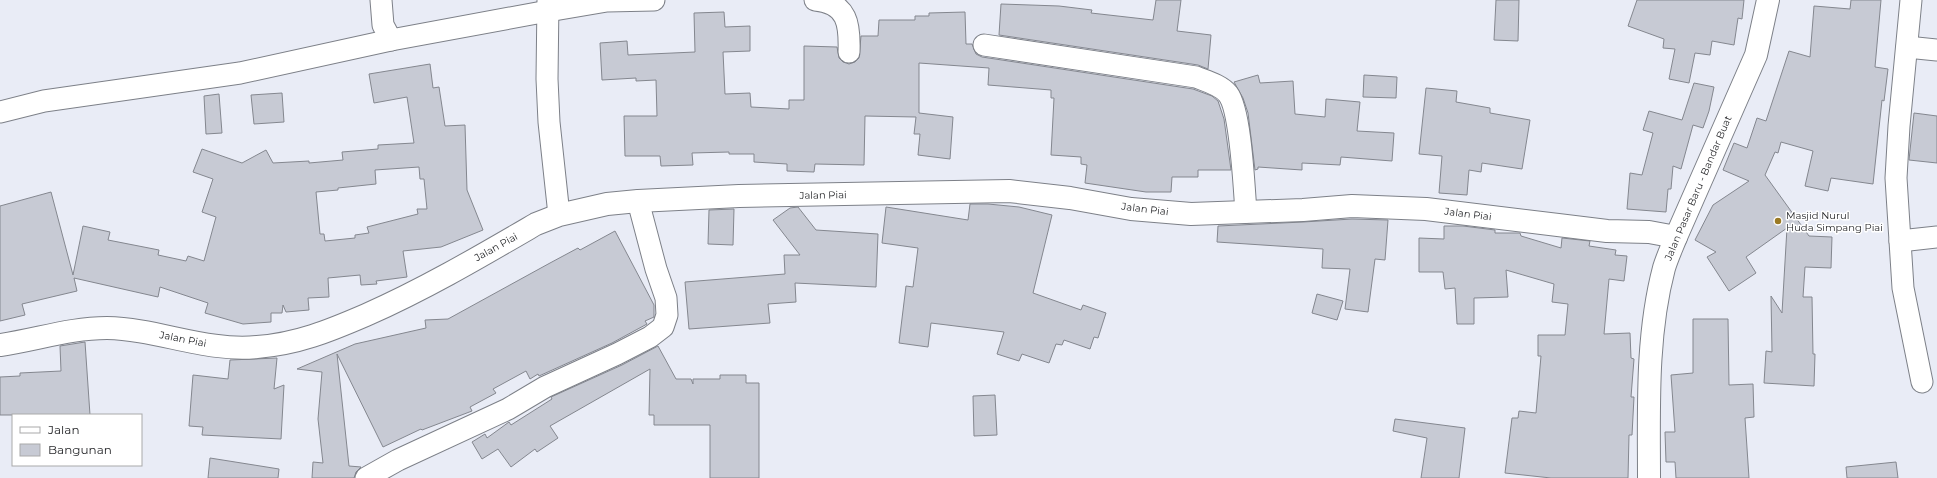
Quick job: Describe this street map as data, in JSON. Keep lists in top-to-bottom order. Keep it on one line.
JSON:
{"streets":{"street":["Jalan Pasar Baru - Bandar Buat","Jalan Piai"]},"crossings":[["Jalan Pasar Baru - Bandar Buat","Jalan Piai"]],"places":["Masjid Nurul Huda Simpang Piai"],"legend":["Jalan","Bangunan"]}
